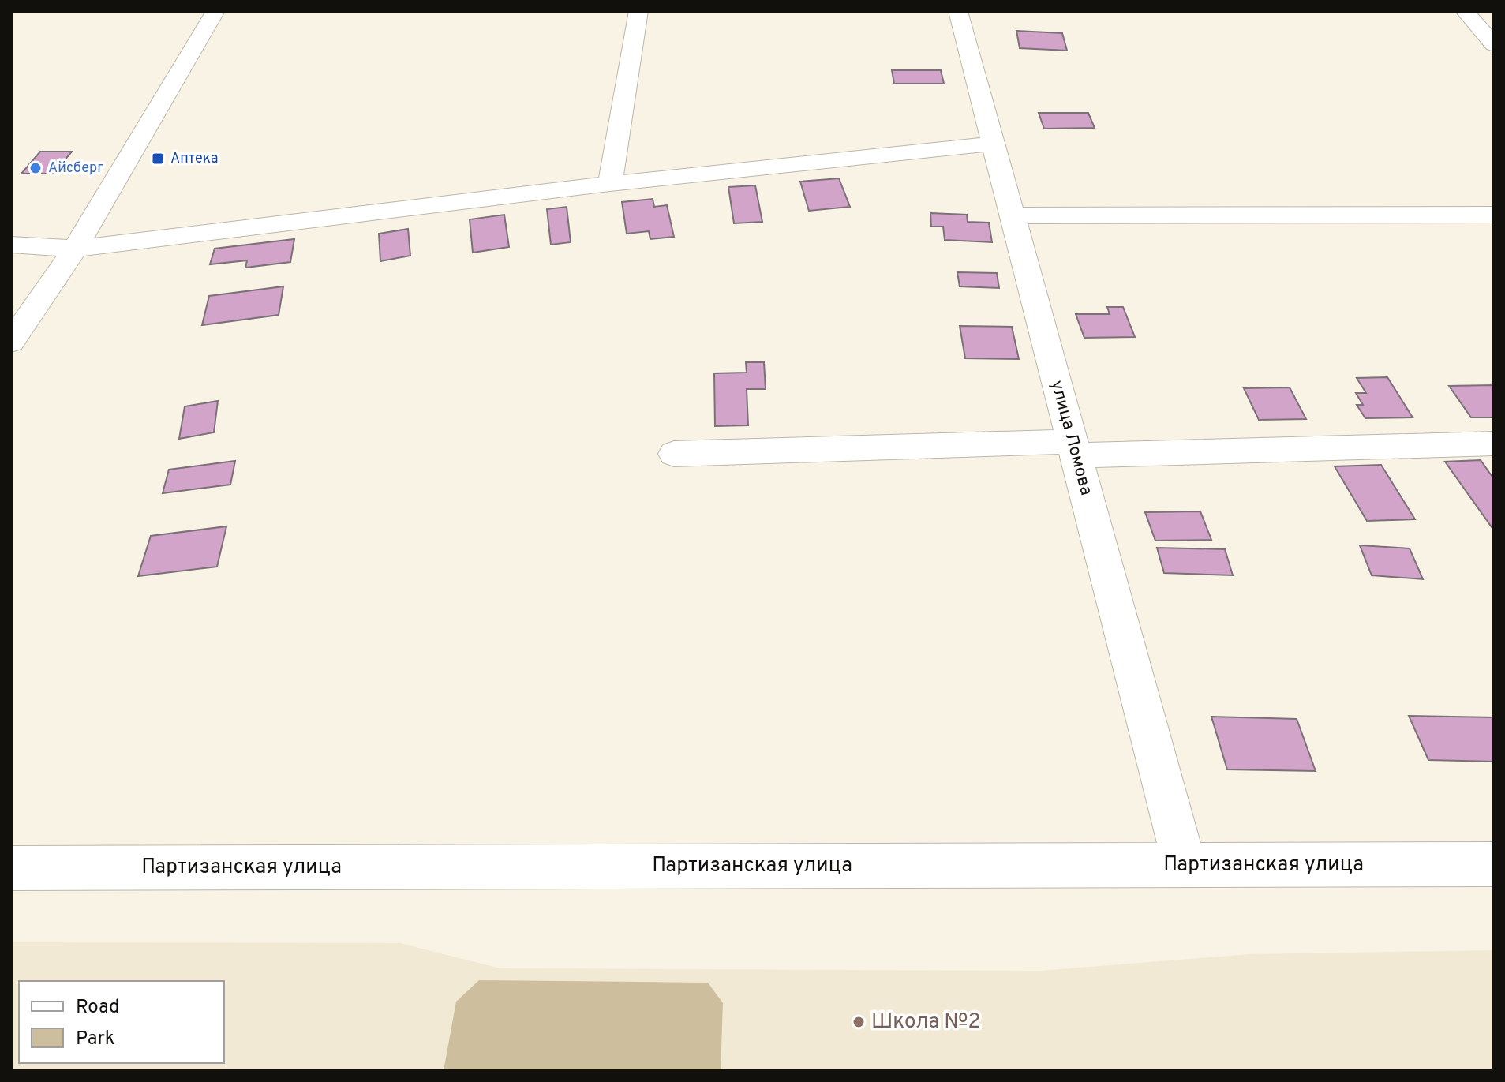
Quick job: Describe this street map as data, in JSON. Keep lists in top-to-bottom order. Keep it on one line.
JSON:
{"streets":{"street":["улица Ломова","Партизанская улица"]},"crossings":[["улица Ломова","Партизанская улица"]],"places":{"transit":["Аптека"],"other":["Айсберг","Школа №2"]},"legend":["Road","Park"]}
